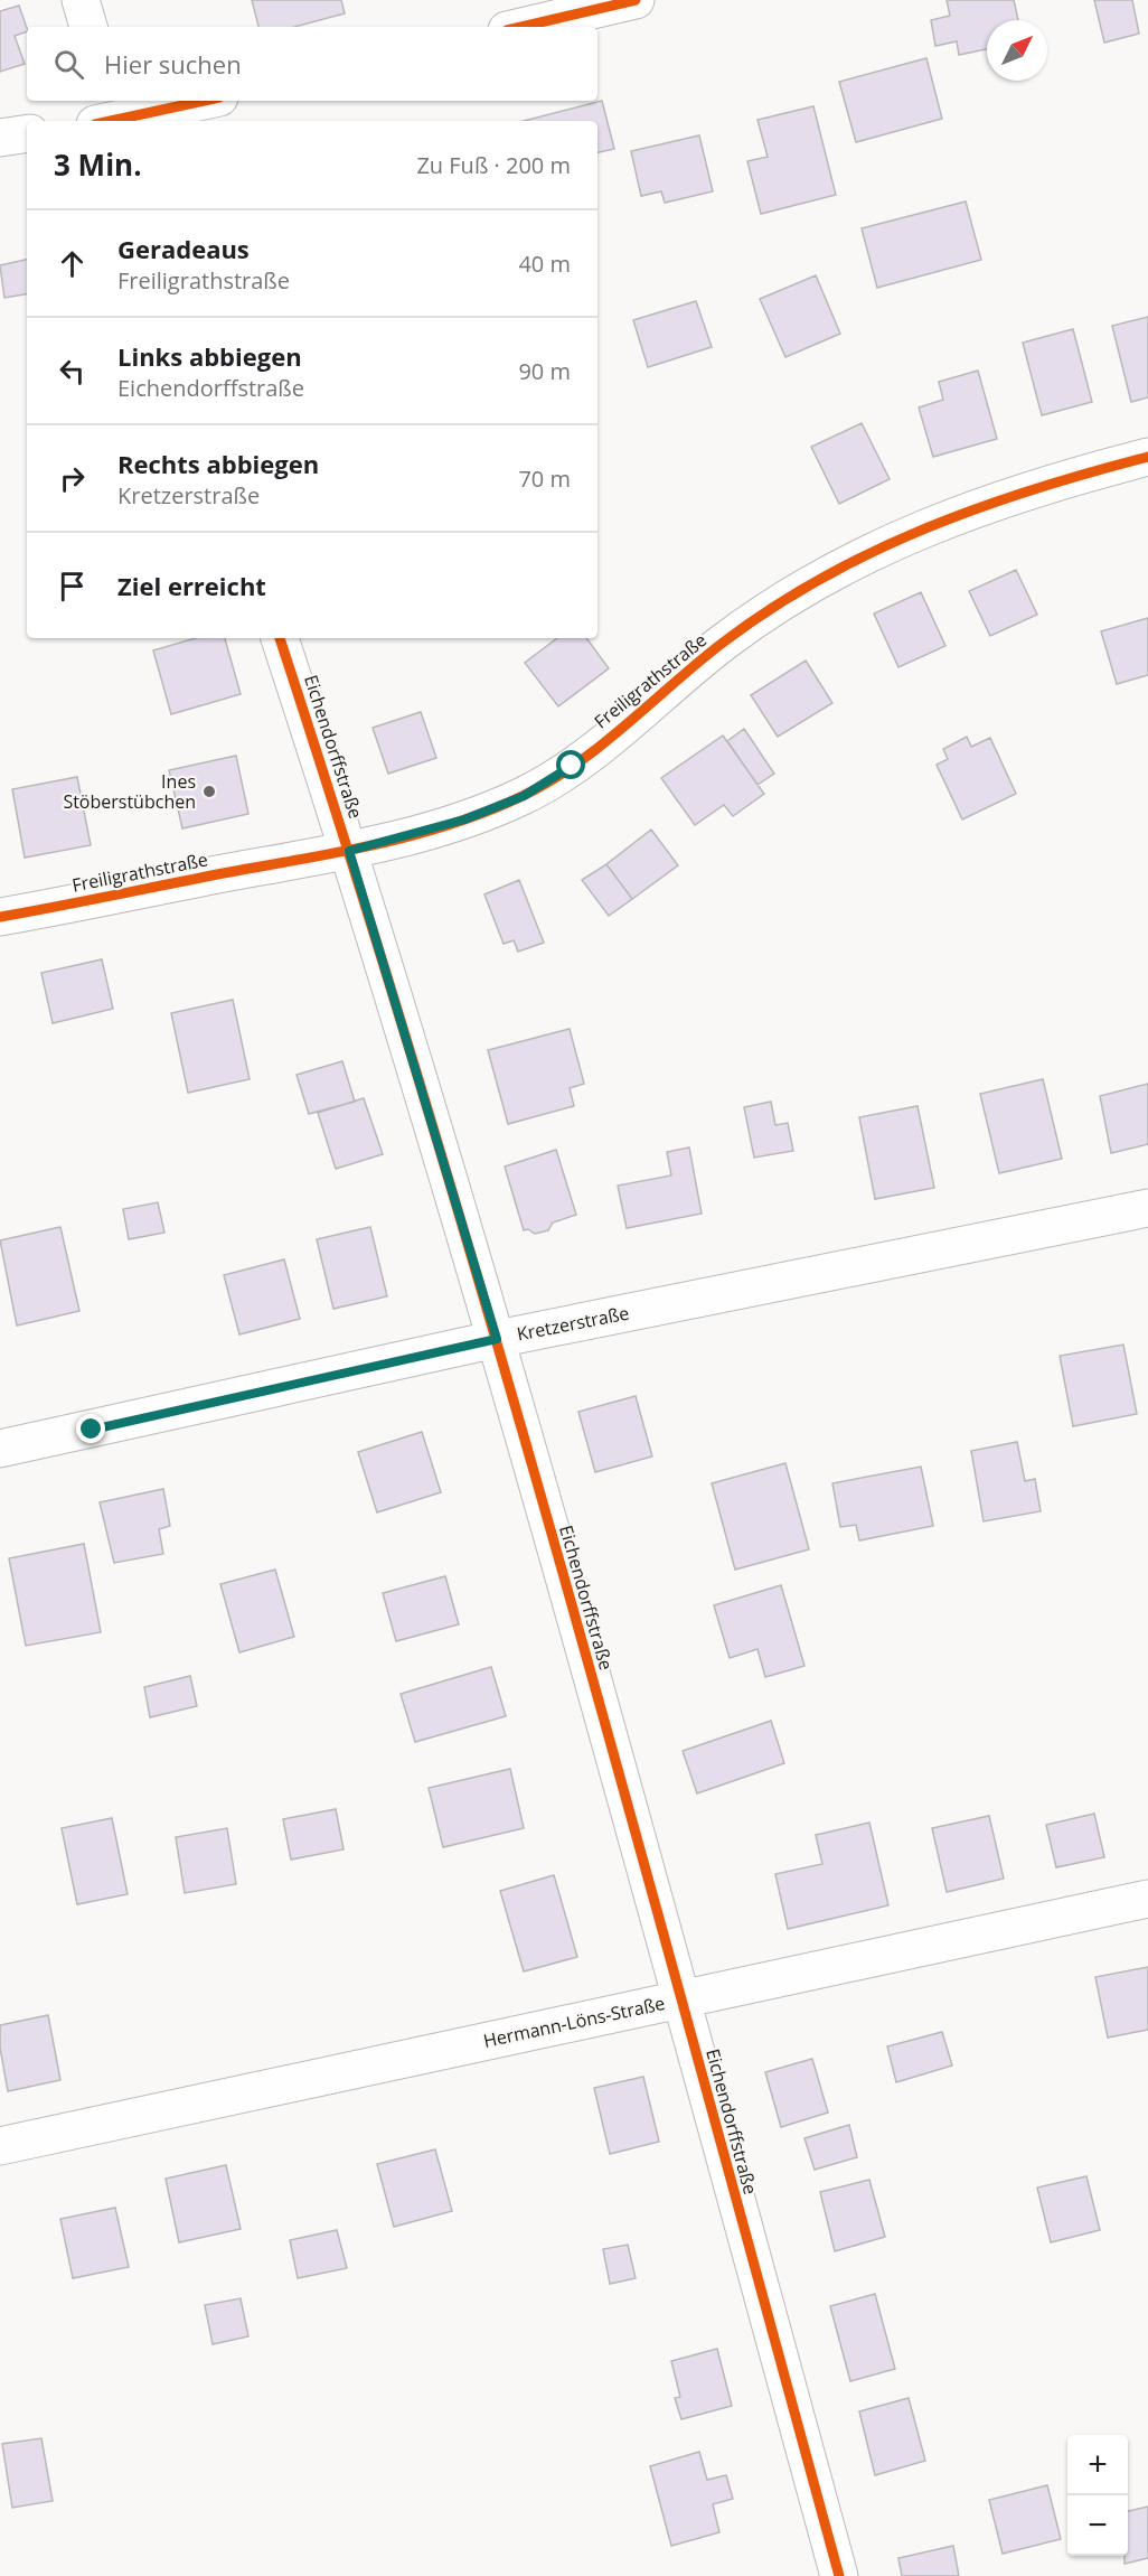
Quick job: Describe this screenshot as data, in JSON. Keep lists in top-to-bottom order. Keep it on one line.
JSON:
{"streets":{"street":["Freiligrathstraße","Eichendorffstraße","Kretzerstraße","Hermann-Löns-Straße"]},"crossings":[["Freiligrathstraße","Eichendorffstraße"],["Eichendorffstraße","Kretzerstraße"],["Eichendorffstraße","Hermann-Löns-Straße"]],"places":["Ines Stöberstübchen"],"north":"top right","page":{"search":"Hier suchen","heading":["3 Min.","Zu Fuß · 200 m"],"list":[["Geradeaus","Freiligrathstraße","40 m"],["Links abbiegen","Eichendorffstraße","90 m"],["Rechts abbiegen","Kretzerstraße","70 m"],"Ziel erreicht"],"map_buttons":["+","−"]}}
